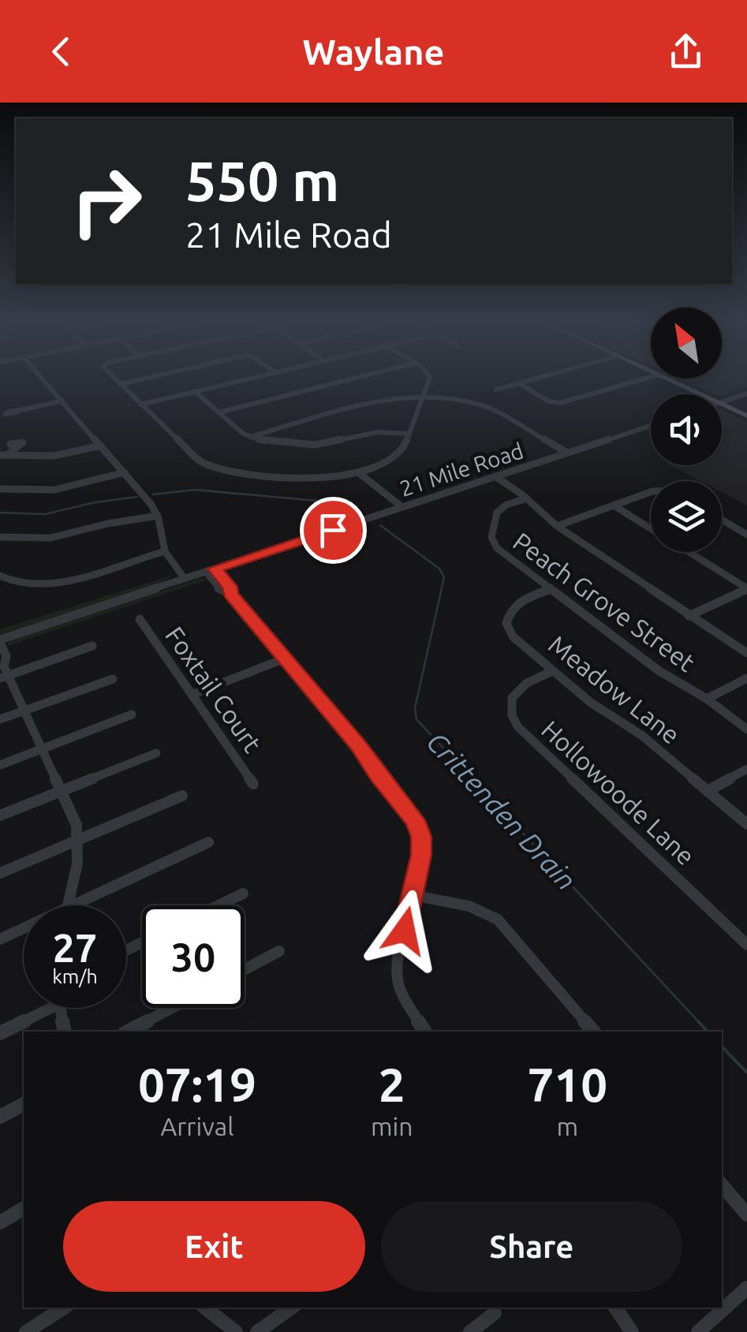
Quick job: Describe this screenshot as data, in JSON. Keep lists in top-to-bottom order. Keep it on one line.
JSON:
{"streets":{"street":["21 Mile Road","Peach Grove Street","Foxtail Court","Meadow Lane","Hollowoode Lane"]},"crossings":[["Peach Grove Street","Meadow Lane"],["Meadow Lane","Hollowoode Lane"]],"water":["Crittenden Drain"],"north":"top left","page":{"header":"Waylane","turn":["550 m","21 Mile Road"],"speed":"27 km/h","limit":"30","eta":["07:19","Arrival","2","min","710","m"],"buttons":["Exit","Share"]}}
